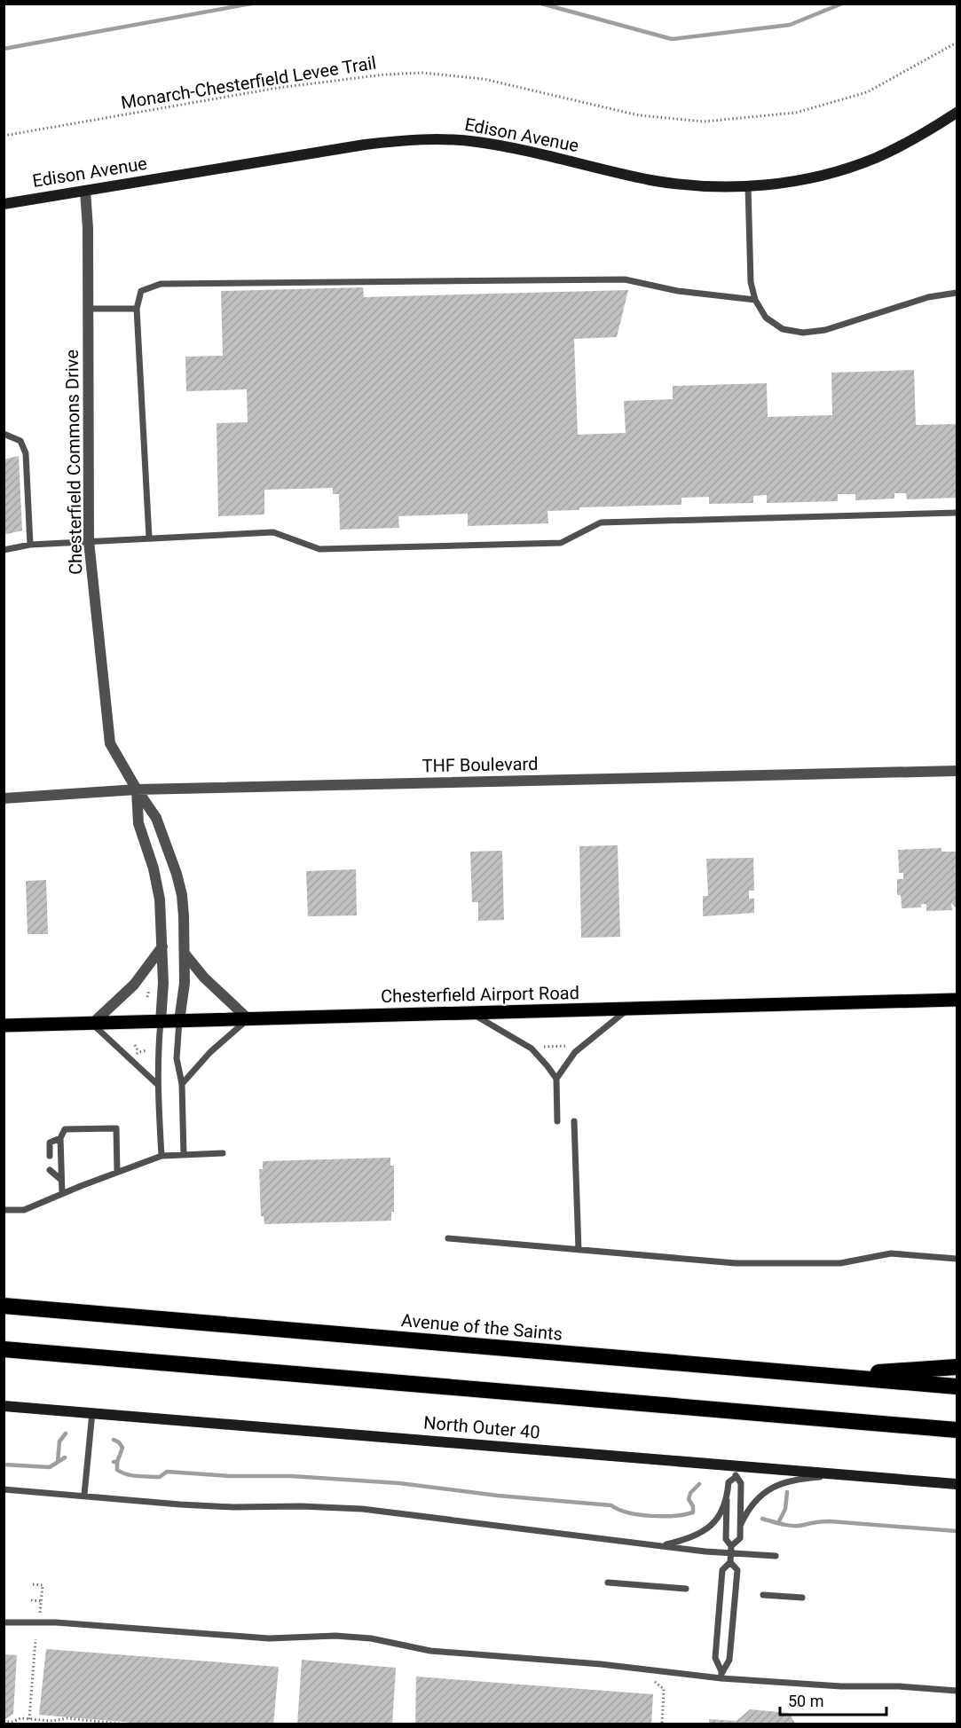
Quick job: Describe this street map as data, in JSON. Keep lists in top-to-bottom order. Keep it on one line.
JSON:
{"streets":{"highway":["Avenue of the Saints"],"main road":["Chesterfield Airport Road"],"street":["Edison Avenue","Chesterfield Commons Drive","THF Boulevard","North Outer 40"],"path":["Monarch-Chesterfield Levee Trail"]},"crossings":[["Edison Avenue","Chesterfield Commons Drive"],["Chesterfield Commons Drive","THF Boulevard"],["Chesterfield Commons Drive","Chesterfield Airport Road"]],"scale_bar":"50 m"}
